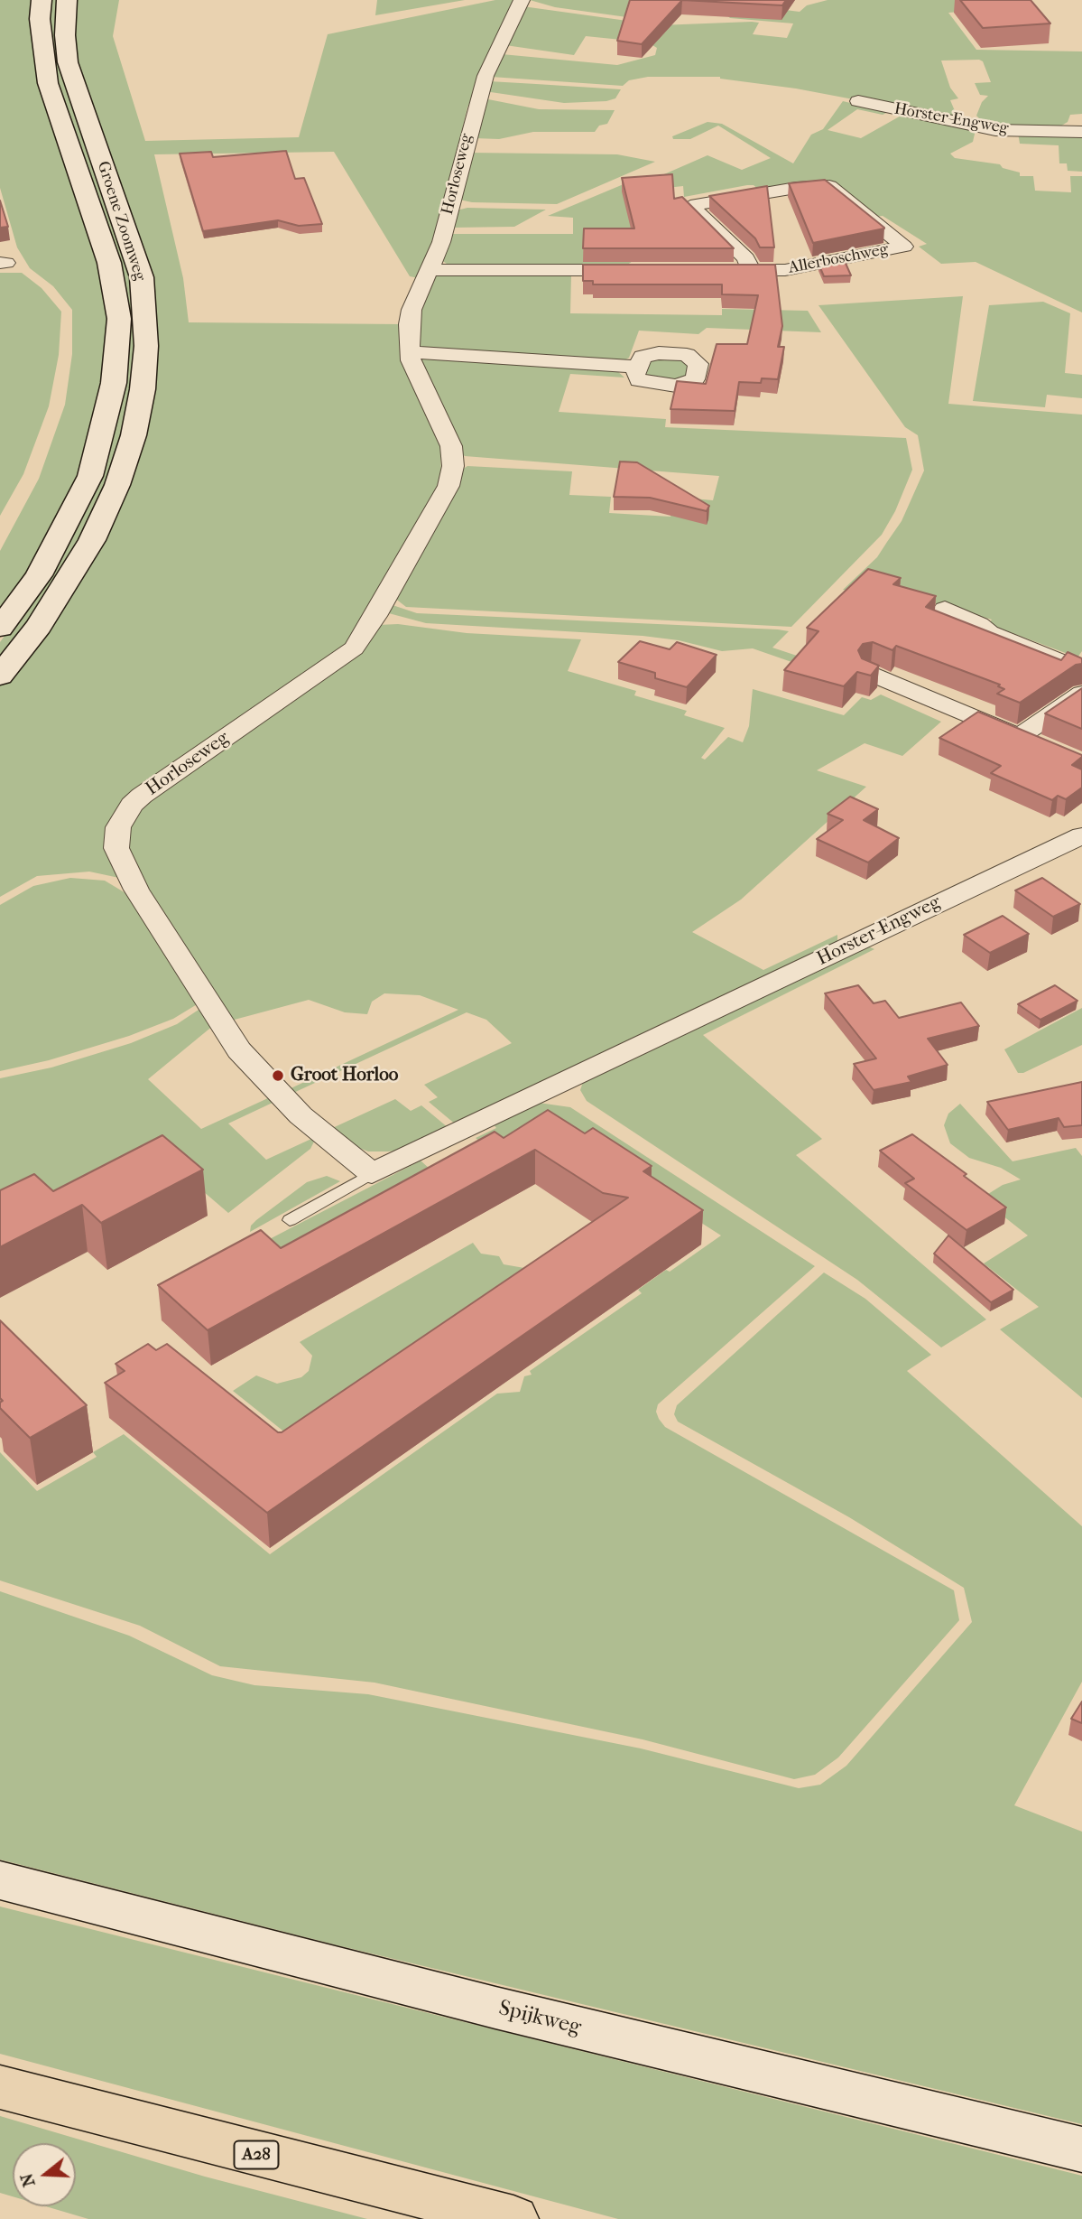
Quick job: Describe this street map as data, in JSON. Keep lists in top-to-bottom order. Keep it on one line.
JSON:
{"streets":{"highway":["A28"],"main road":["Groene Zoomweg","Spijkweg"],"street":["Horster-Engweg","Horloseweg","Allerboschweg"]},"crossings":[["Horster-Engweg","Horloseweg"]],"places":["Groot Horloo"],"north":"left"}
